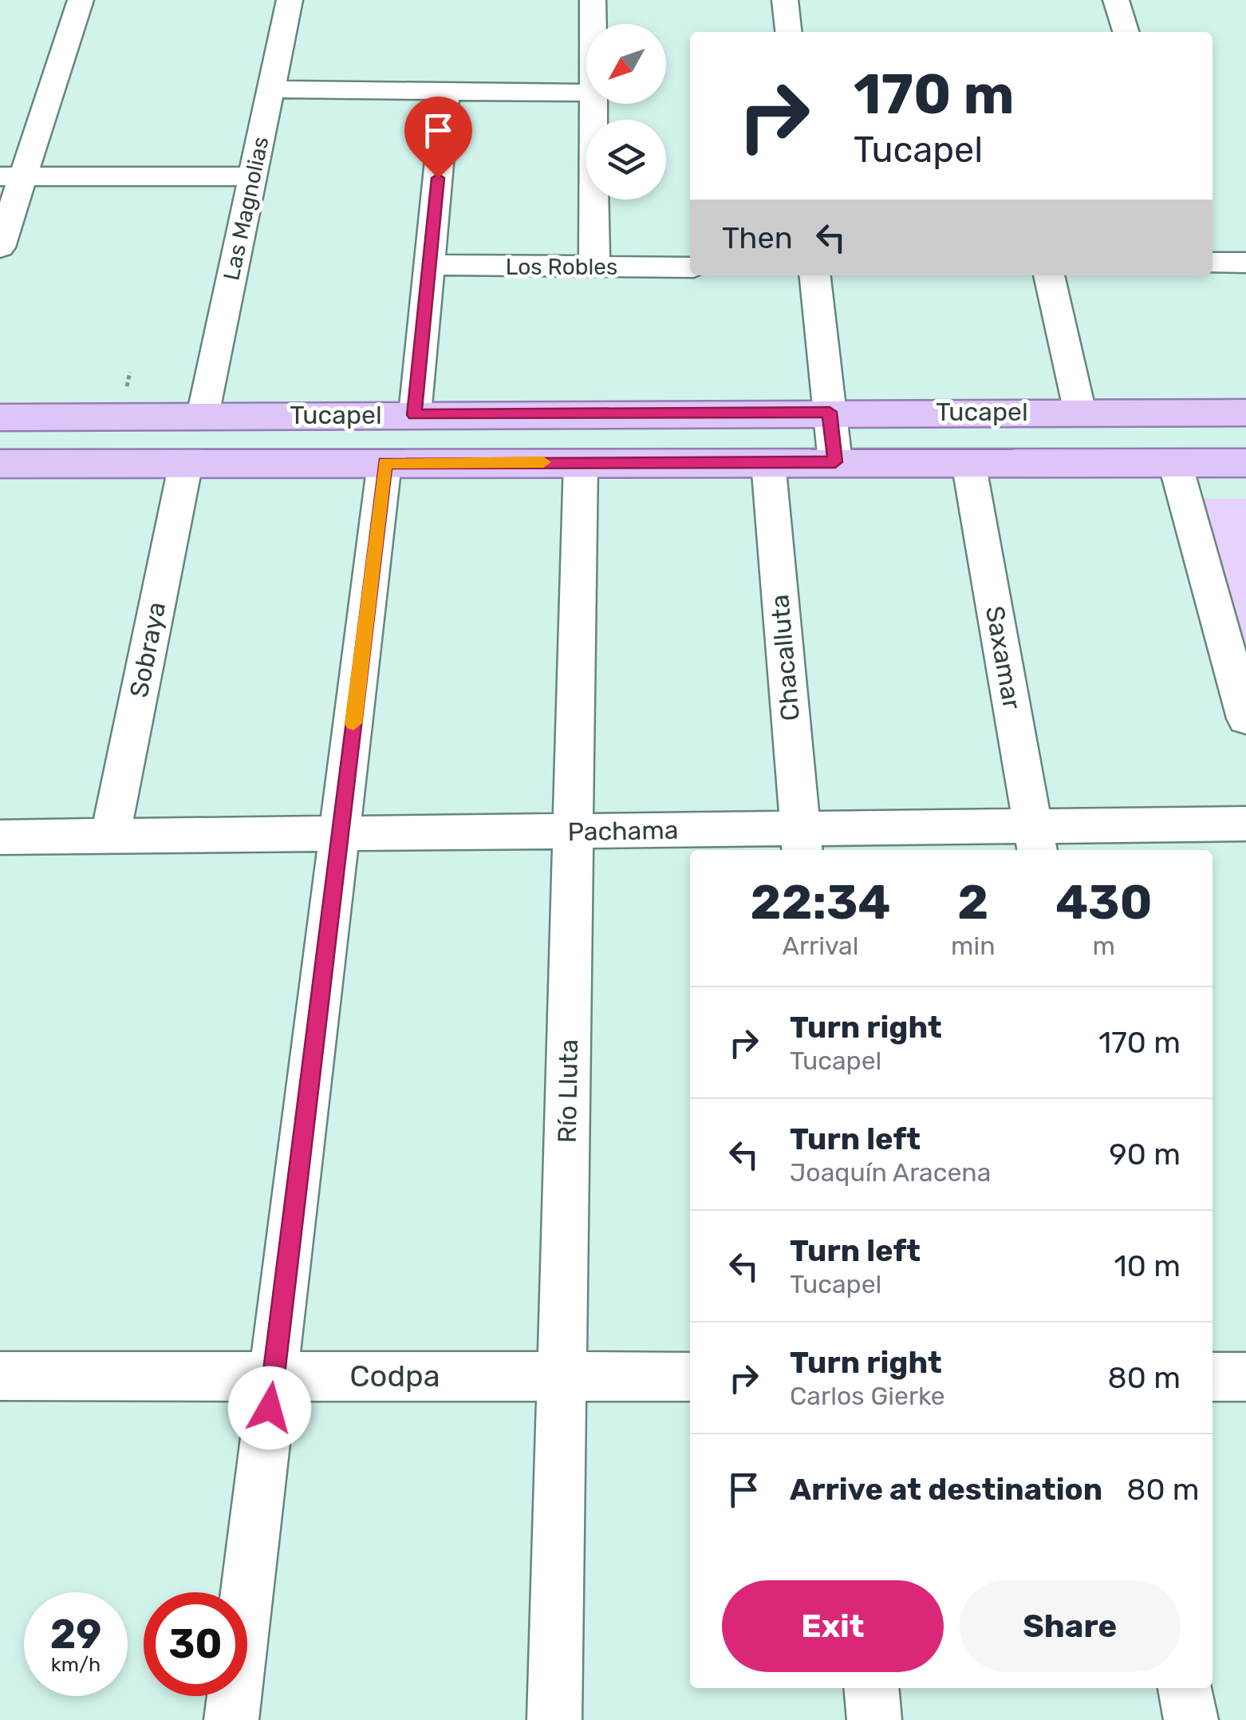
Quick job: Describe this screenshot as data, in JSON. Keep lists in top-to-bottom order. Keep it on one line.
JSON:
{"streets":{"main road":["Tucapel"],"street":["Las Magnolias","Los Robles","Sobraya","Chacalluta","Saxamar","Pachama","Río Lluta","Codpa"]},"crossings":[["Las Magnolias","Tucapel"],["Tucapel","Sobraya"],["Tucapel","Chacalluta"],["Tucapel","Saxamar"],["Tucapel","Río Lluta"],["Sobraya","Pachama"],["Chacalluta","Pachama"],["Saxamar","Pachama"],["Pachama","Río Lluta"],["Río Lluta","Codpa"]],"north":"bottom left","page":{"turn":["170 m","Tucapel"],"then":"Then","eta":["22:34","Arrival","2","min","430","m"],"list":[{"name":"Turn right","note":"Tucapel","value":"170 m"},{"name":"Turn left","note":"Joaquín Aracena","value":"90 m"},{"name":"Turn left","note":"Tucapel","value":"10 m"},{"name":"Turn right","note":"Carlos Gierke","value":"80 m"},{"name":"Arrive at destination","value":"80 m"}],"buttons":["Exit","Share"],"speed":"29 km/h","limit":"30"}}
